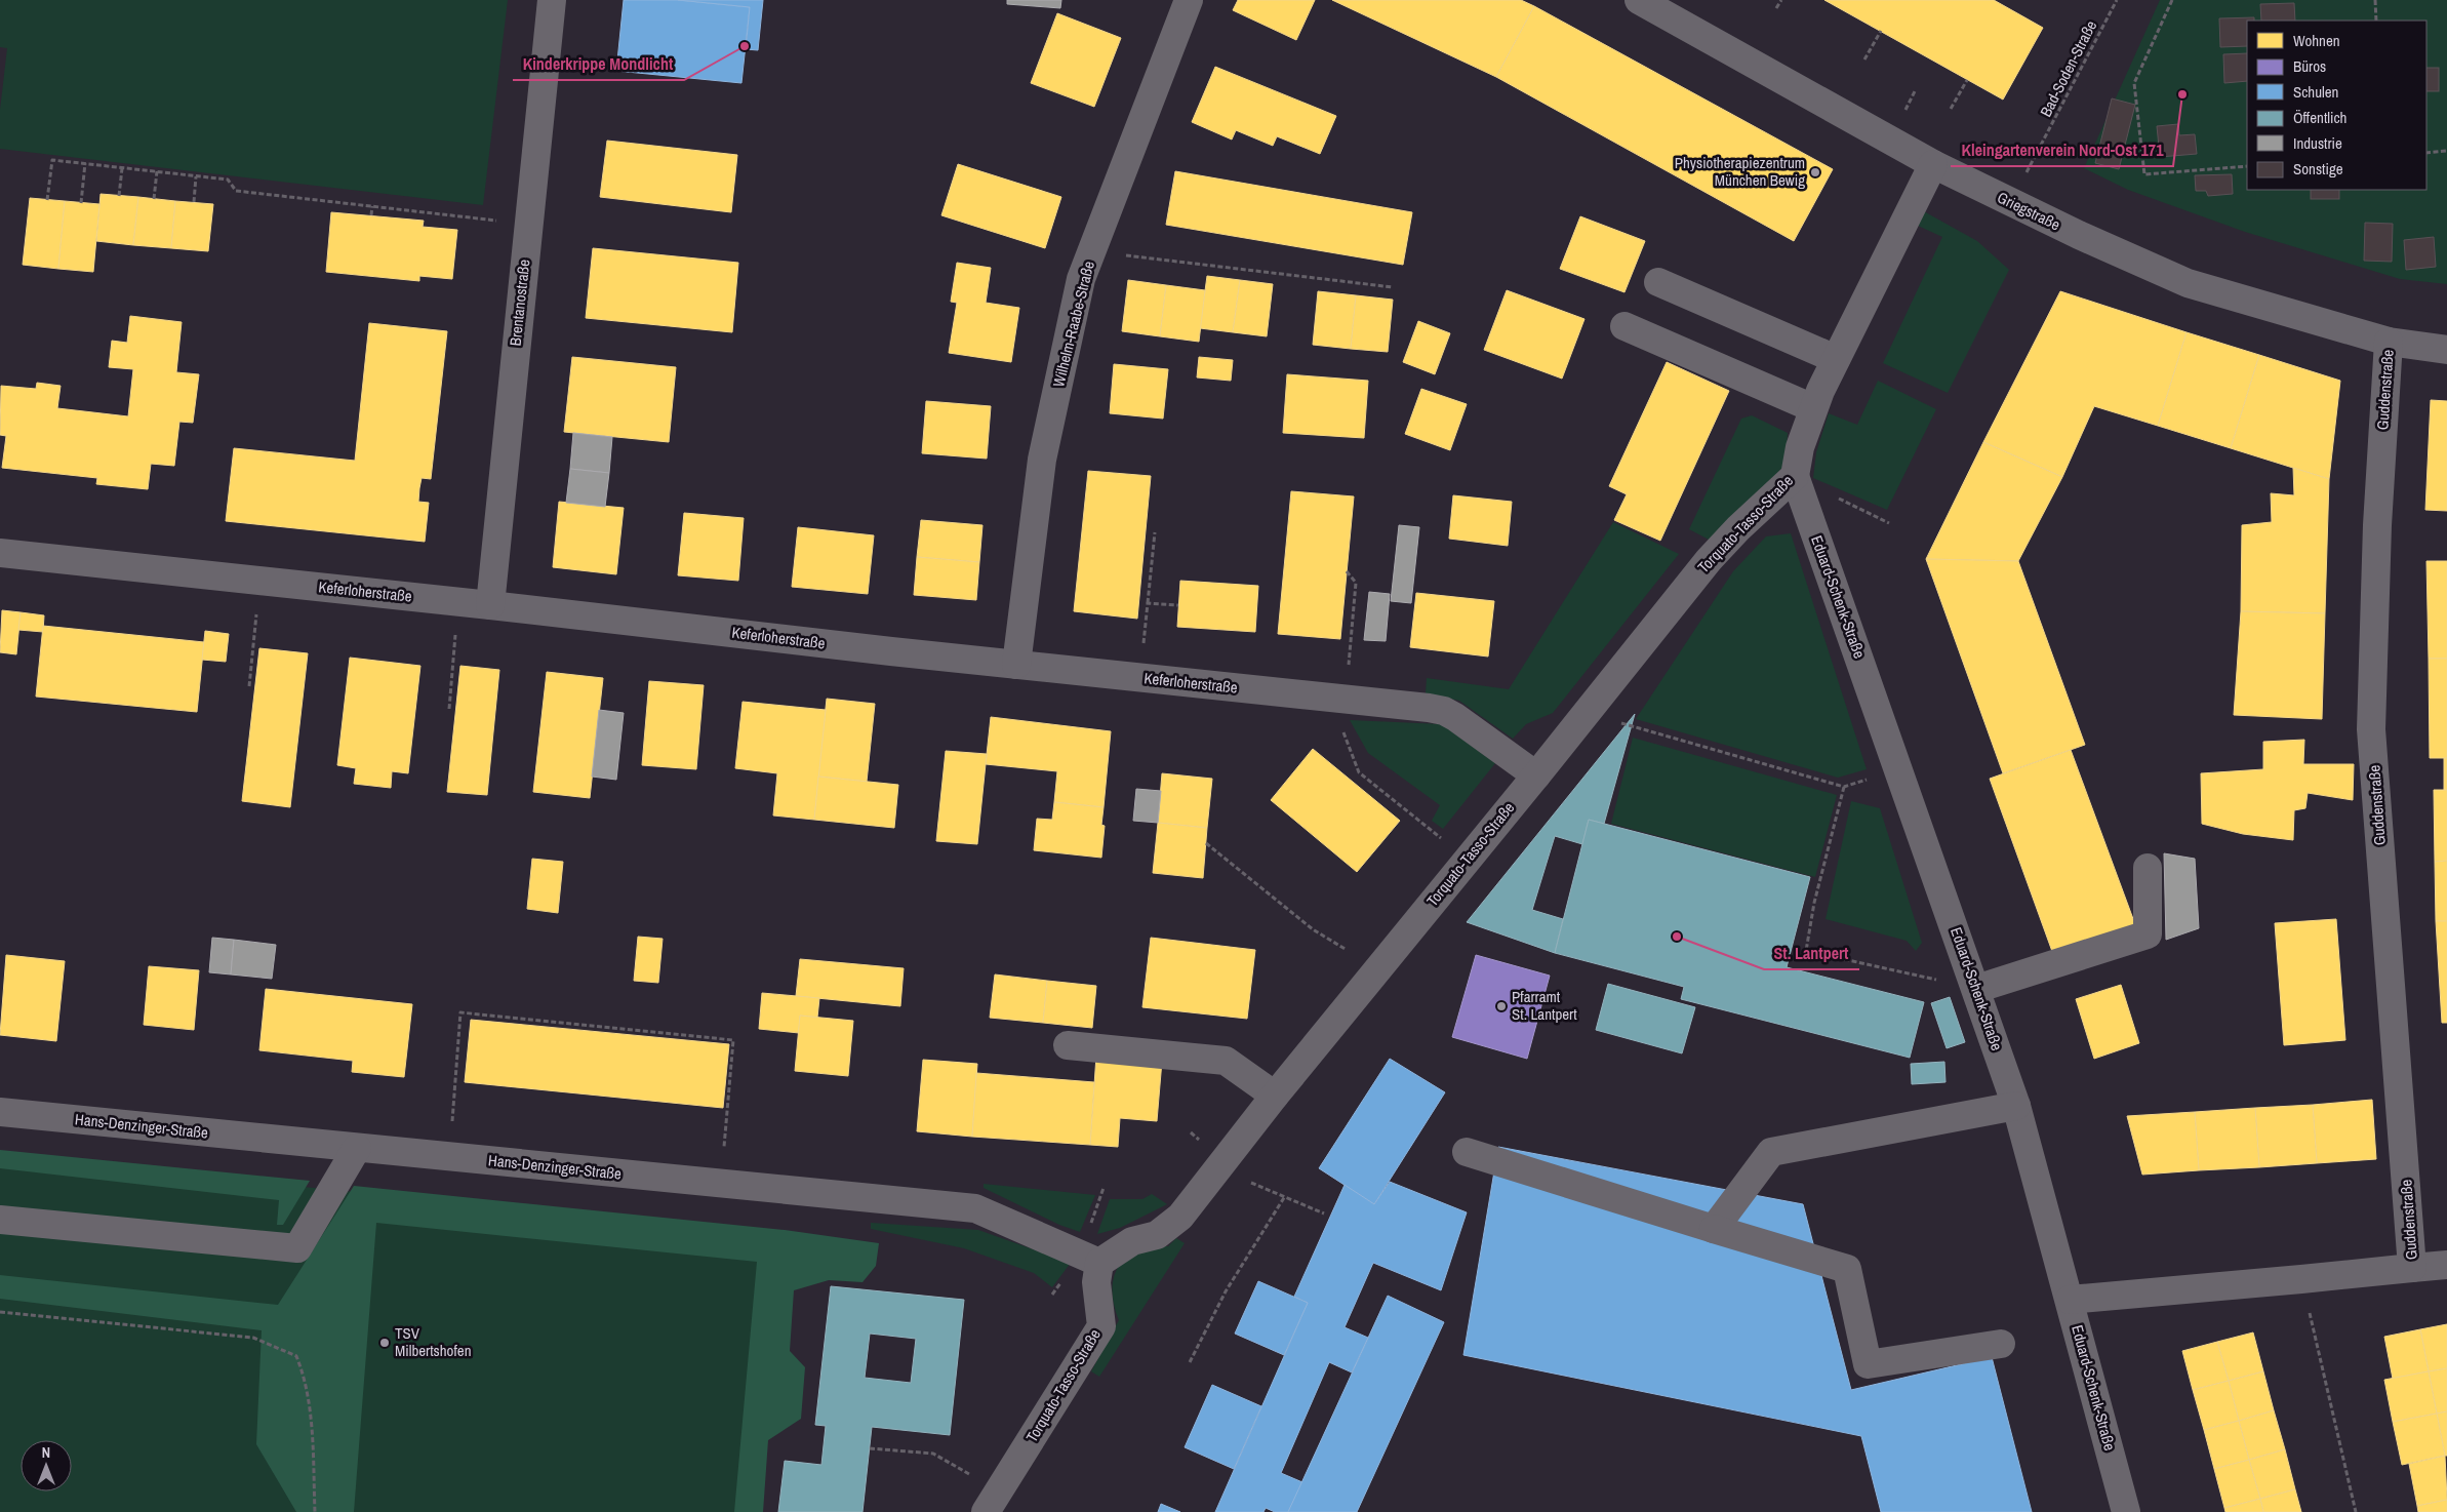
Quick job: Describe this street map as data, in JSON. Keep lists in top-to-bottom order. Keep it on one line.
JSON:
{"streets":{"street":["Griegstraße","Brentanostraße","Wilhelm-Raabe-Straße","Guddenstraße","Torquato-Tasso-Straße","Keferloherstraße","Eduard-Schenk-Straße","Hans-Denzinger-Straße"],"path":["Bad-Soden-Straße"]},"crossings":[["Bad-Soden-Straße","Griegstraße"],["Griegstraße","Guddenstraße"],["Griegstraße","Torquato-Tasso-Straße"],["Brentanostraße","Keferloherstraße"],["Wilhelm-Raabe-Straße","Keferloherstraße"],["Guddenstraße","Eduard-Schenk-Straße"],["Torquato-Tasso-Straße","Keferloherstraße"],["Torquato-Tasso-Straße","Eduard-Schenk-Straße"],["Torquato-Tasso-Straße","Hans-Denzinger-Straße"]],"places":["Kinderkrippe Mondlicht","Kleingartenverein Nord-Ost 171","Physiotherapiezentrum München Bewig","St. Lantpert","Pfarramt St. Lantpert","TSV Milbertshofen"],"legend":["Wohnen","Büros","Schulen","Öffentlich","Industrie","Sonstige"],"north":"top"}
